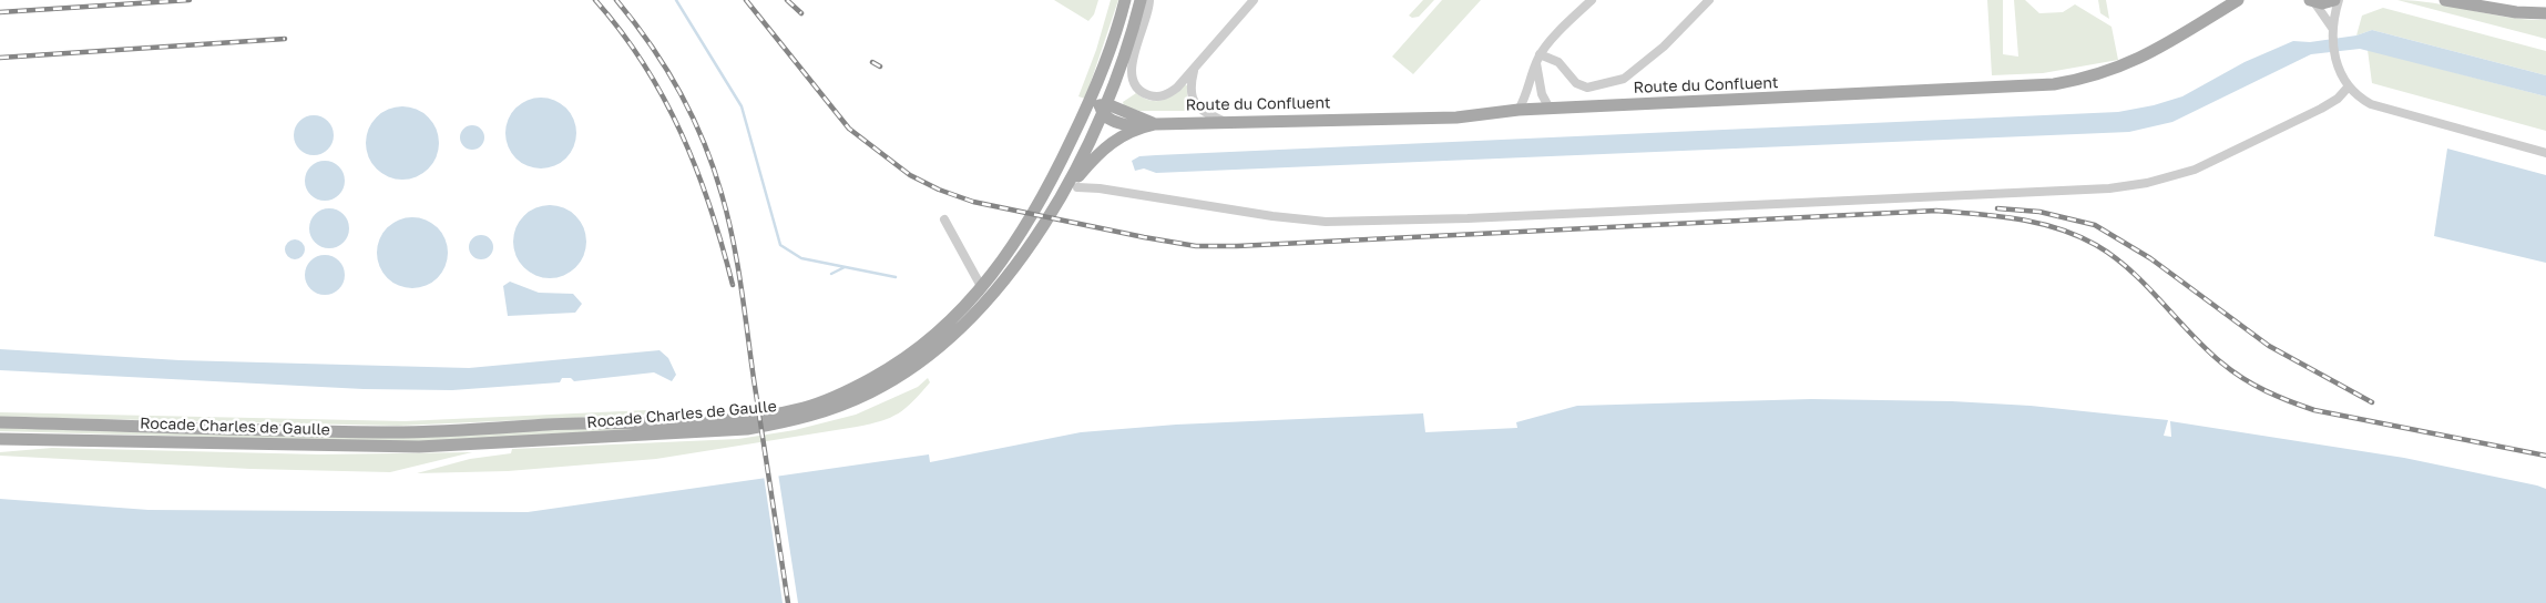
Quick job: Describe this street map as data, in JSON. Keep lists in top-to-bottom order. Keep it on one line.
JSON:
{"streets":{"main road":["Route du Confluent","Rocade Charles de Gaulle"]}}
